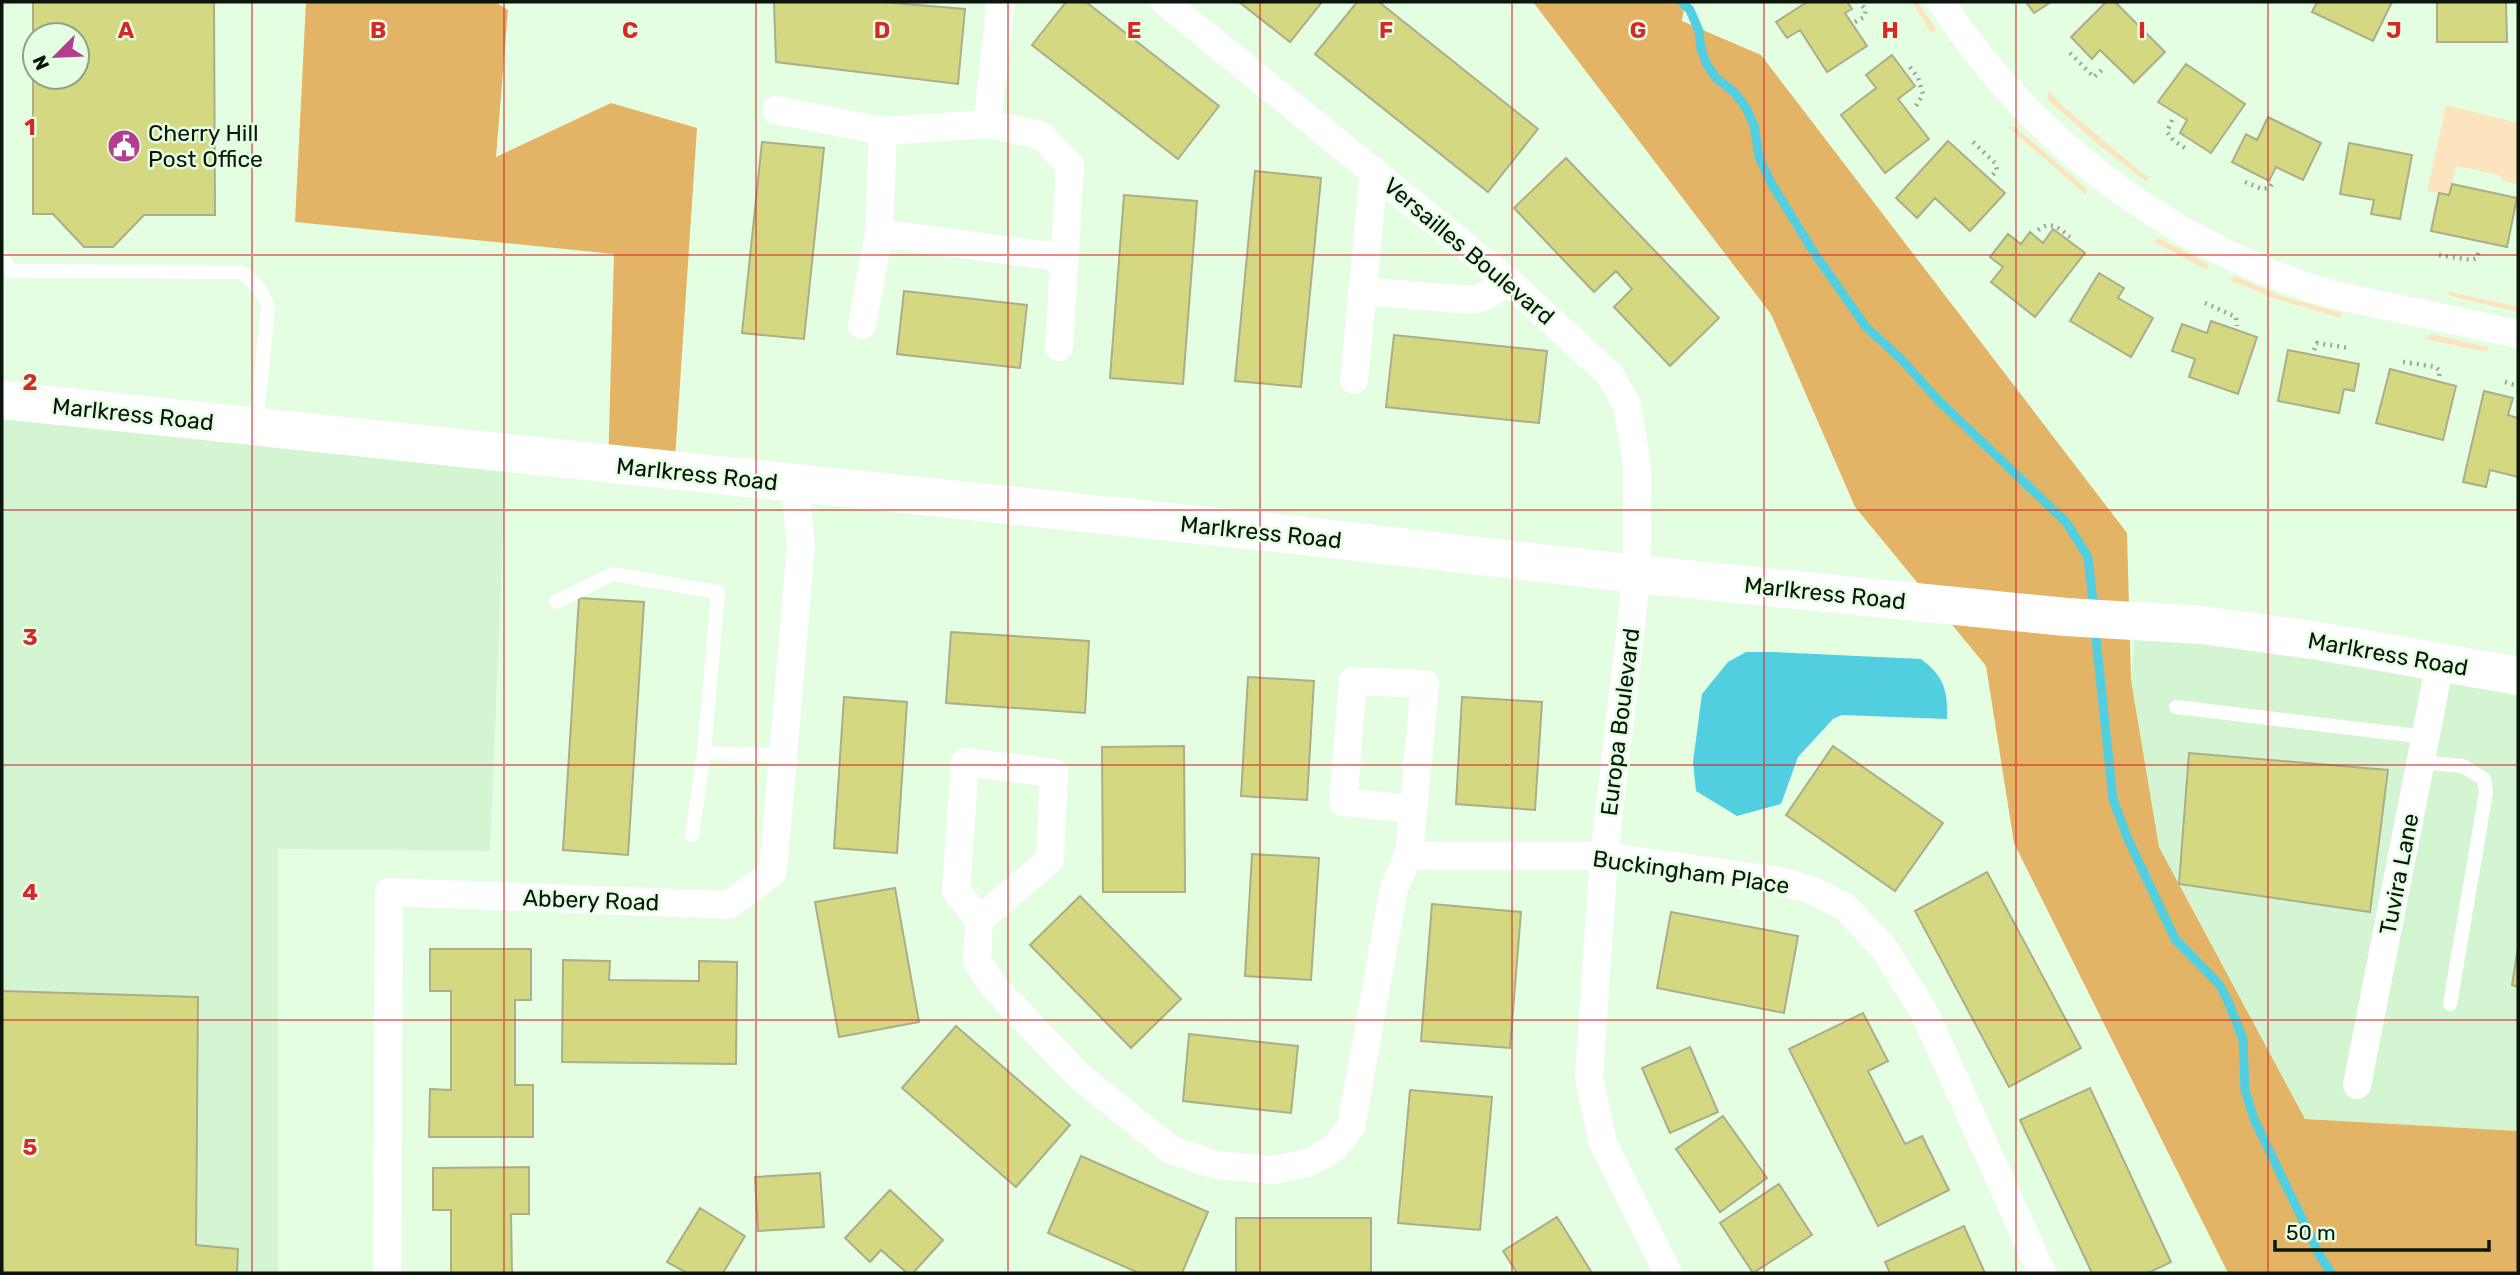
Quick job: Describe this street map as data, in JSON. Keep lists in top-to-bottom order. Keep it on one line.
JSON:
{"streets":{"street":["Versailles Boulevard","Marlkress Road","Europa Boulevard","Buckingham Place","Tuvira Lane","Abbery Road"]},"crossings":[["Versailles Boulevard","Marlkress Road"],["Versailles Boulevard","Europa Boulevard"],["Marlkress Road","Europa Boulevard"],["Marlkress Road","Tuvira Lane"],["Marlkress Road","Abbery Road"],["Europa Boulevard","Buckingham Place"]],"places":{"public building":["Cherry Hill Post Office"]},"scale_bar":"50 m","north":"bottom left","grid":{"columns":["A","B","C","D","E","F","G","H","I","J"],"rows":["1","2","3","4","5"]}}
